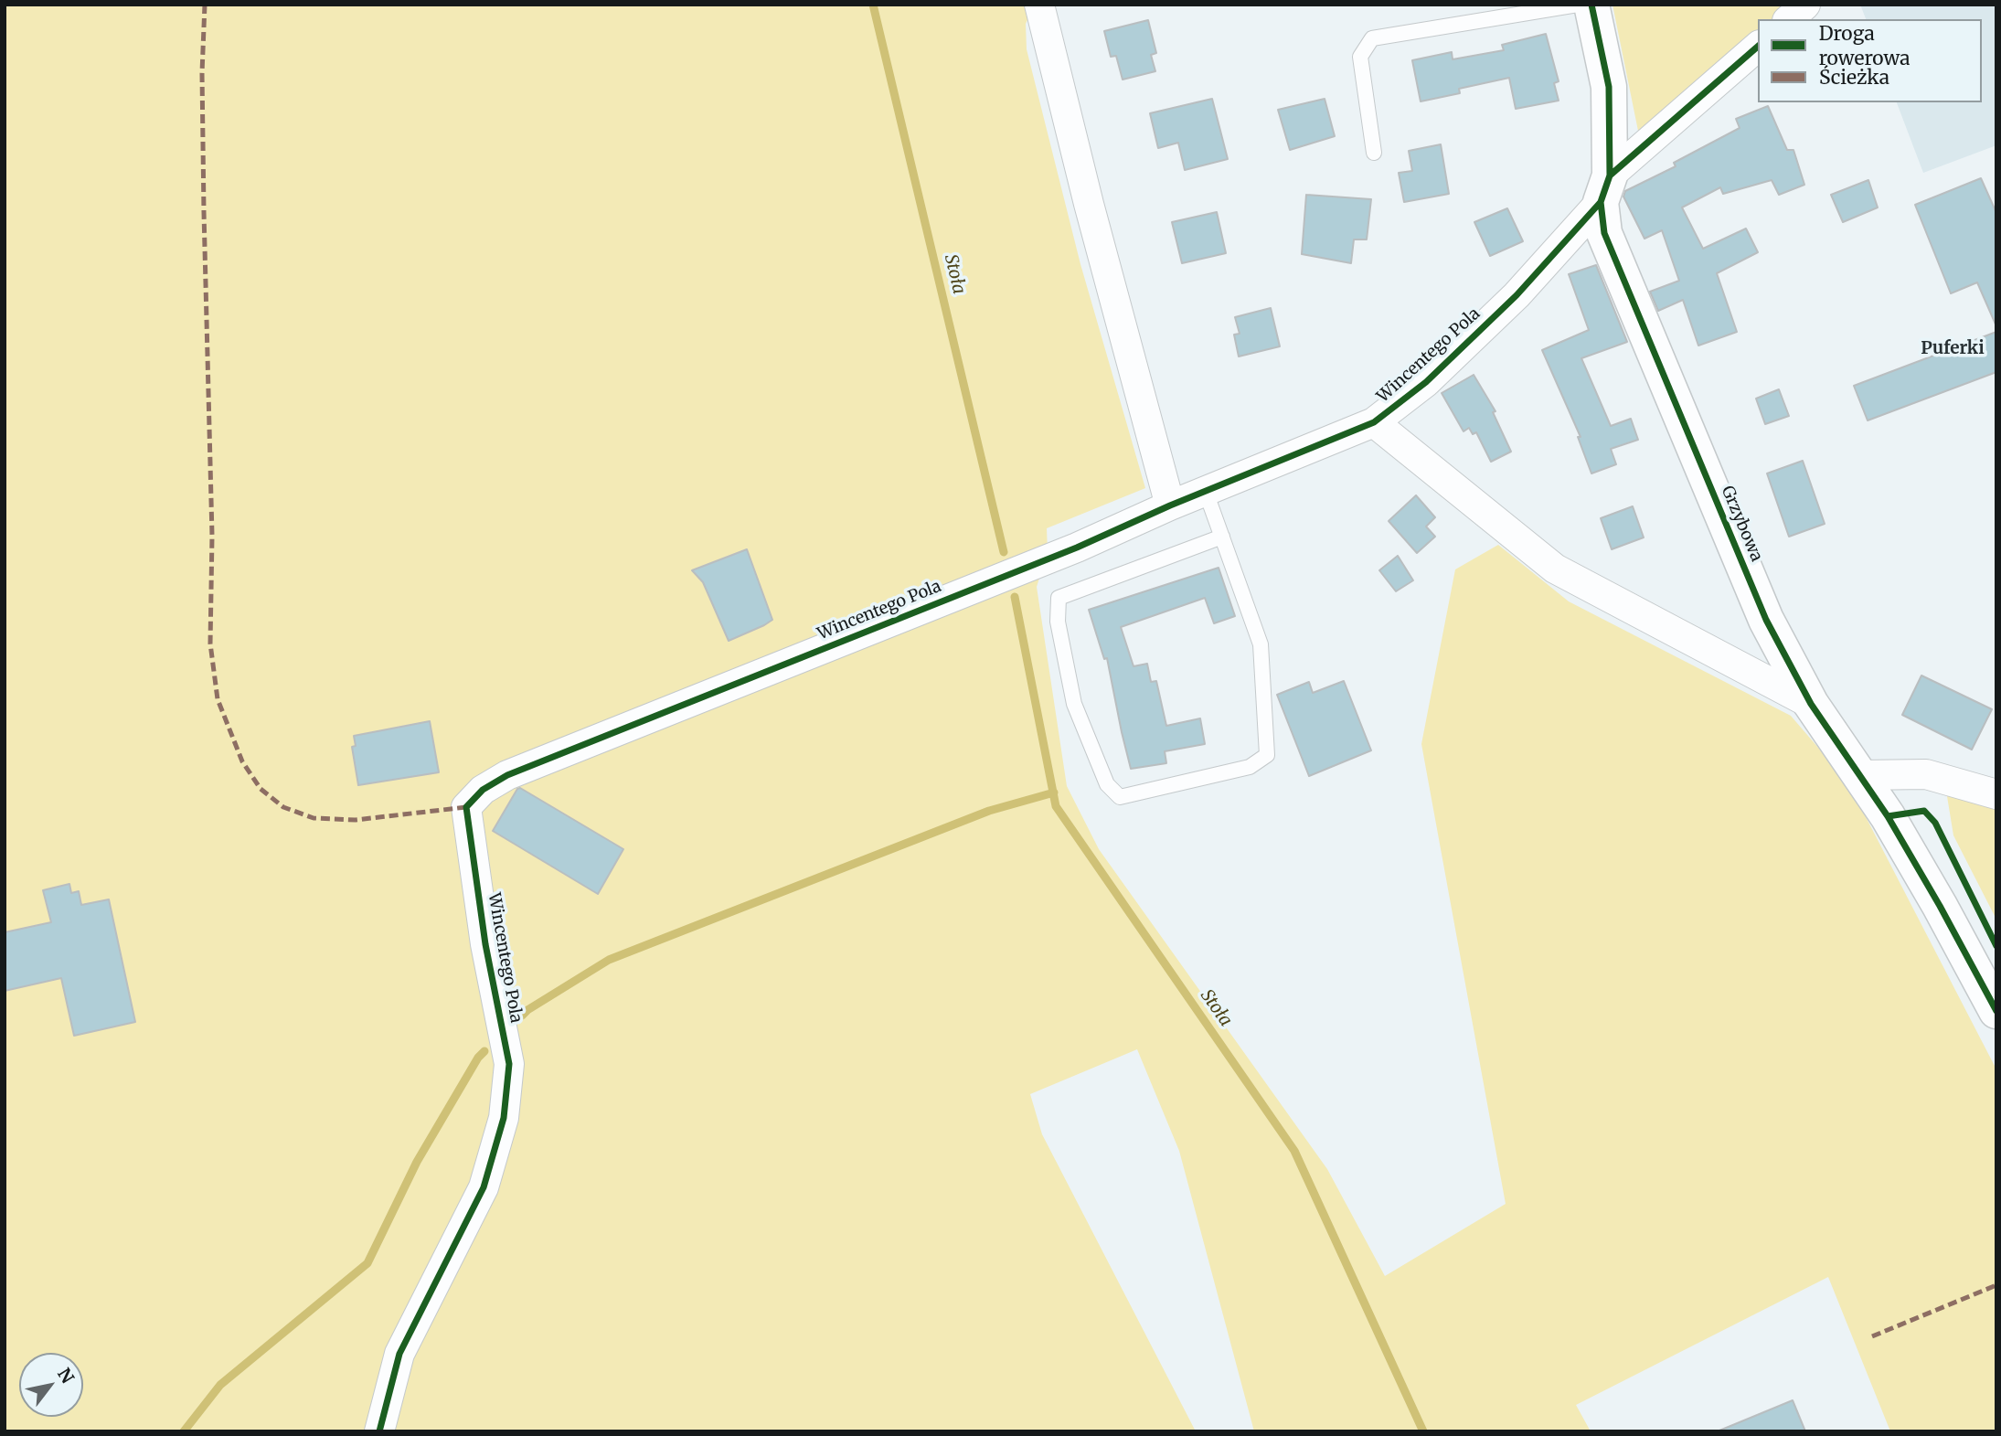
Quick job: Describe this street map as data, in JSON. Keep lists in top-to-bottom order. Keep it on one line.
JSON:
{"streets":{"street":["Wincentego Pola","Grzybowa"]},"crossings":[["Wincentego Pola","Grzybowa"]],"districts":["Puferki"],"water":["Stoła"],"legend":["Droga rowerowa","Ścieżka"],"north":"top right"}
